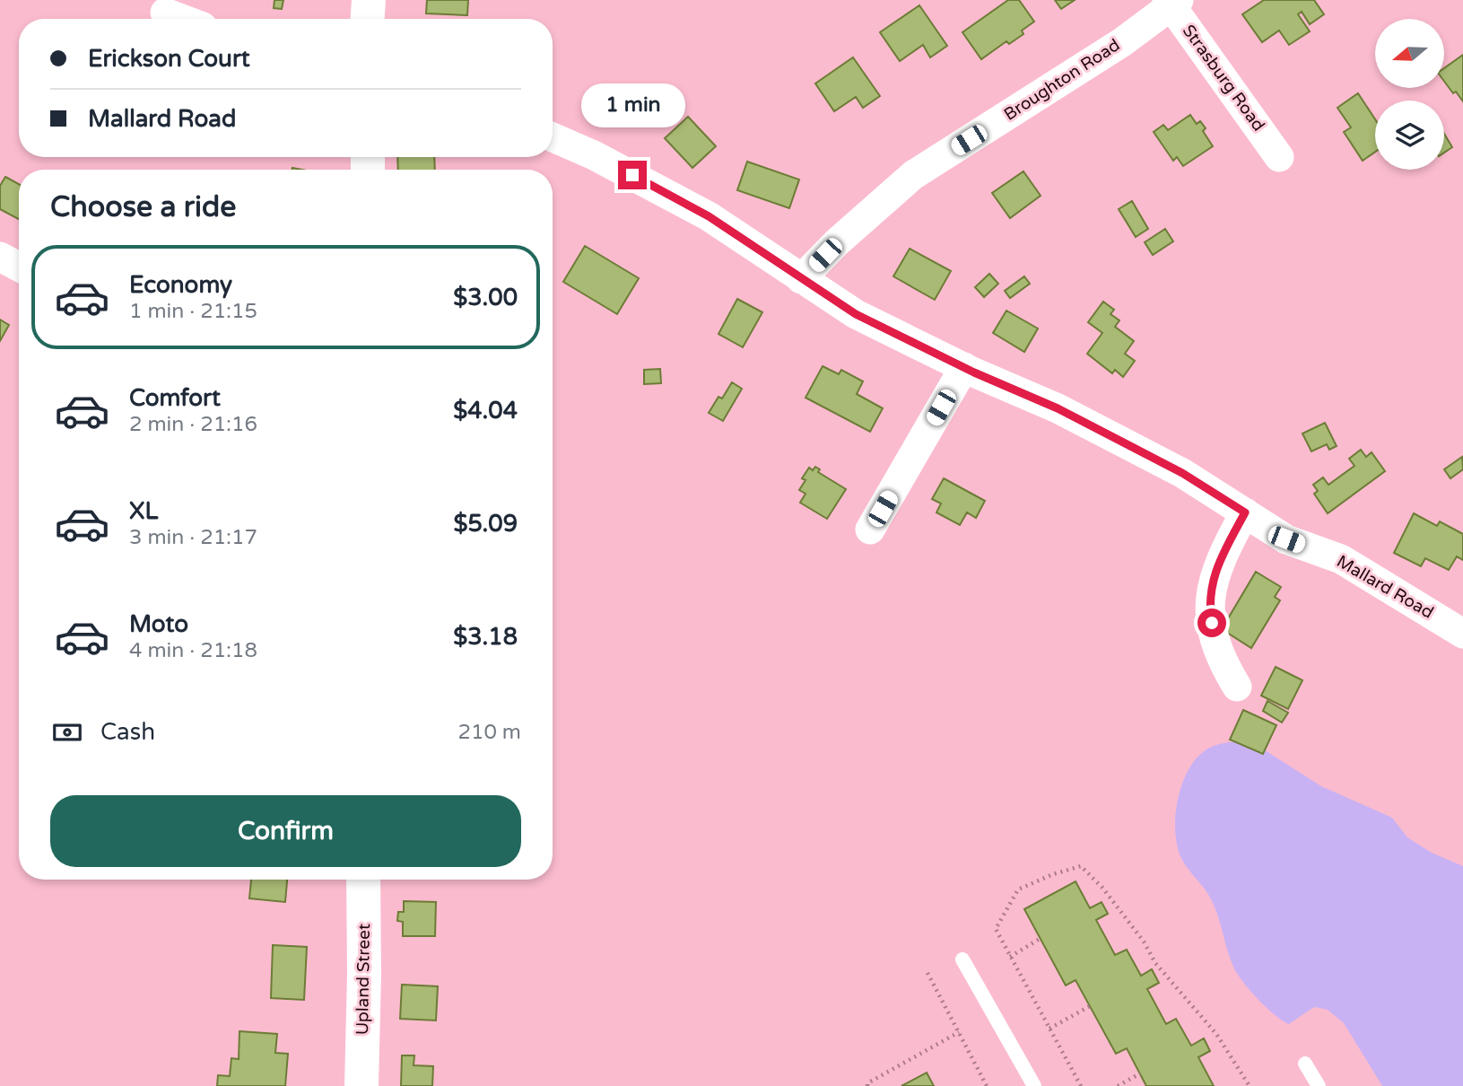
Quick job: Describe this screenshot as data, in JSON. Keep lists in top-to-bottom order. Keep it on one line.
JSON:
{"streets":{"street":["Strasburg Road","Broughton Road","Mallard Road","Upland Street"]},"crossings":[["Strasburg Road","Broughton Road"],["Broughton Road","Mallard Road"]],"north":"left","page":{"banner":["Erickson Court","Mallard Road"],"bubble":"1 min","heading":"Choose a ride","list":[{"name":"Economy","note":"1 min · 21:15","value":"$3.00"},{"name":"Comfort","note":"2 min · 21:16","value":"$4.04"},{"name":"XL","note":"3 min · 21:17","value":"$5.09"},{"name":"Moto","note":"4 min · 21:18","value":"$3.18"}],"pay":["Cash","210 m"],"buttons":"Confirm"}}
